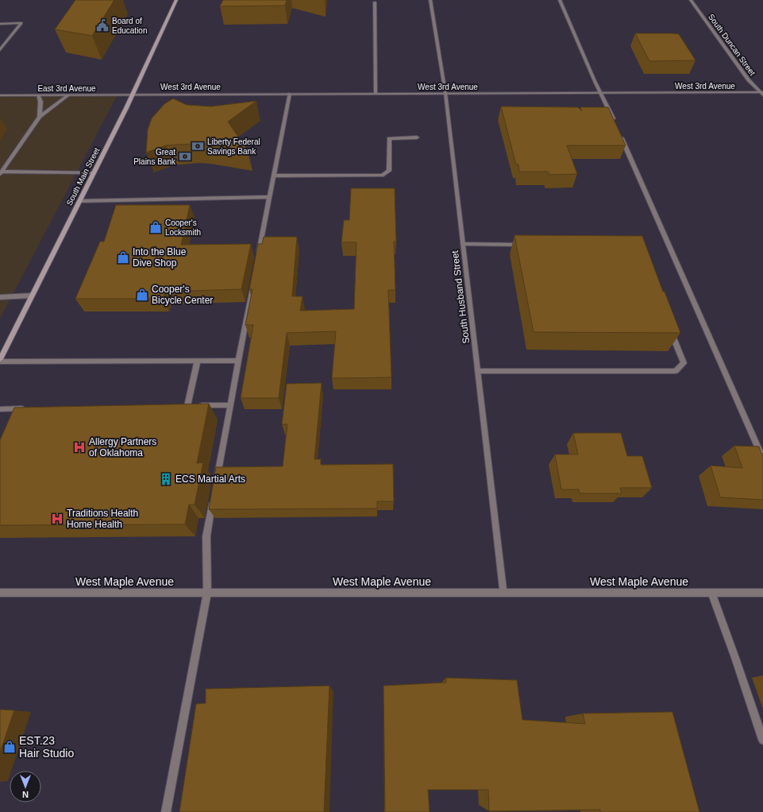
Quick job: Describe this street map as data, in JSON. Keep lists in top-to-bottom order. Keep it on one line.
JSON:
{"streets":{"main road":["South Main Street"],"street":["South Duncan Street","West 3rd Avenue","East 3rd Avenue","South Husband Street","West Maple Avenue"]},"crossings":[["South Duncan Street","West 3rd Avenue"],["West 3rd Avenue","East 3rd Avenue"],["West 3rd Avenue","South Main Street"],["West 3rd Avenue","South Husband Street"],["East 3rd Avenue","South Main Street"],["South Husband Street","West Maple Avenue"]],"places":{"public building":["Board of Education"],"bank":["Liberty Federal Savings Bank","Great Plains Bank"],"shop":["Cooper's Locksmith","Into the Blue Dive Shop","Cooper's Bicycle Center","EST.23 Hair Studio"],"hospital":["Allergy Partners of Oklahoma","Traditions Health Home Health"],"building":["ECS Martial Arts"]},"north":"bottom"}
